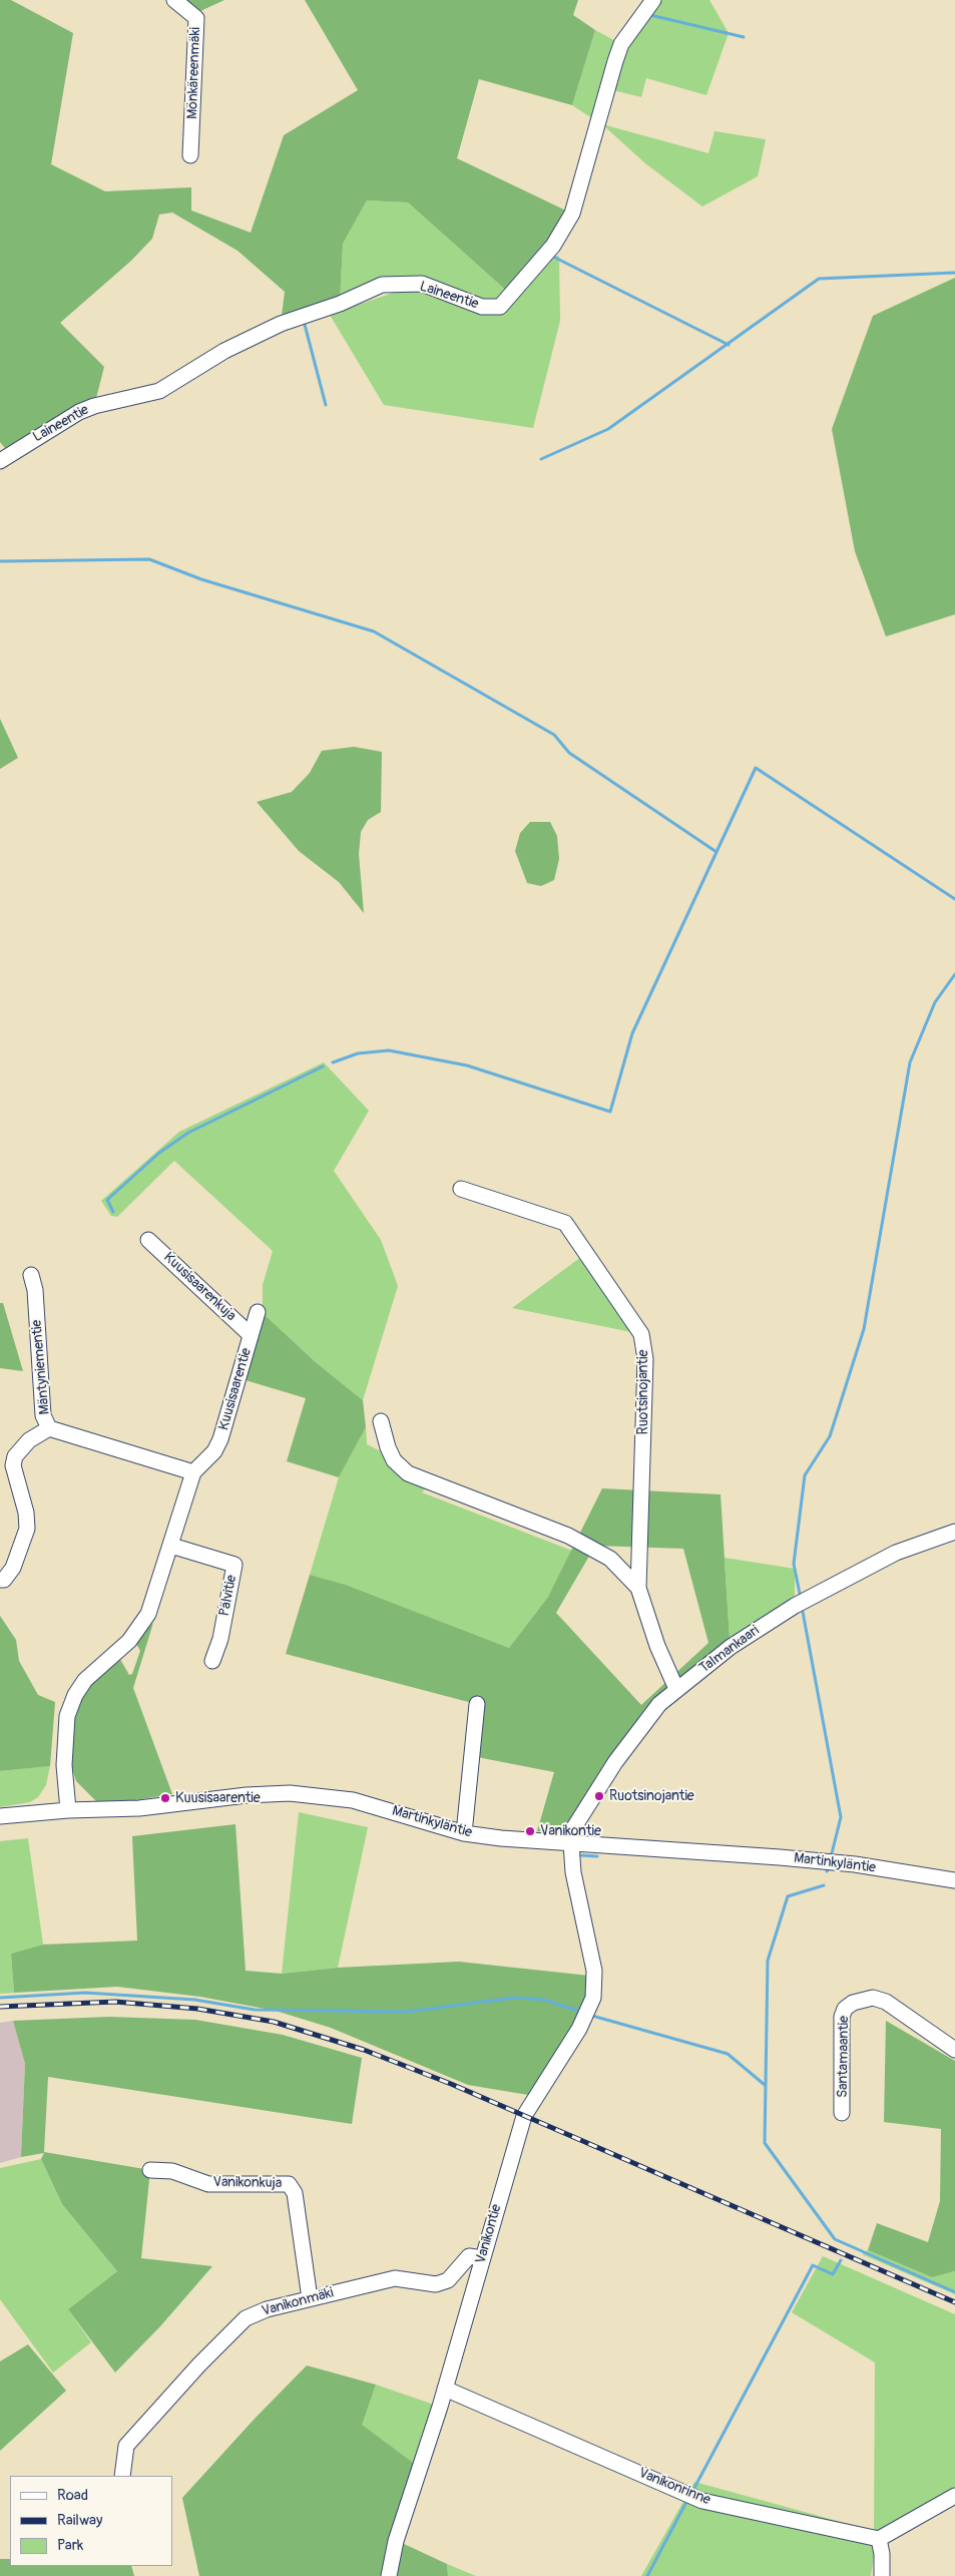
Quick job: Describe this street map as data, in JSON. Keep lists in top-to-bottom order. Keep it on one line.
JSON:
{"streets":{"street":["Mönkäreenmäki","Laineentie","Kuusisaarenkuja","Mäntyniementie","Kuusisaarentie","Ruotsinojantie","Pälvitie","Talmankaari","Martinkyläntie","Santamaantie","Vanikonkuja","Vanikontie","Vanikonmäki","Vanikonrinne"]},"crossings":[["Kuusisaarenkuja","Kuusisaarentie"],["Mäntyniementie","Kuusisaarentie"],["Kuusisaarentie","Pälvitie"],["Kuusisaarentie","Martinkyläntie"],["Ruotsinojantie","Talmankaari"],["Talmankaari","Martinkyläntie"],["Talmankaari","Vanikontie"],["Martinkyläntie","Vanikontie"],["Vanikonkuja","Vanikonmäki"],["Vanikontie","Vanikonmäki"],["Vanikontie","Vanikonrinne"]],"places":["Ruotsinojantie","Kuusisaarentie","Vanikontie"],"legend":["Road","Railway","Park"]}
